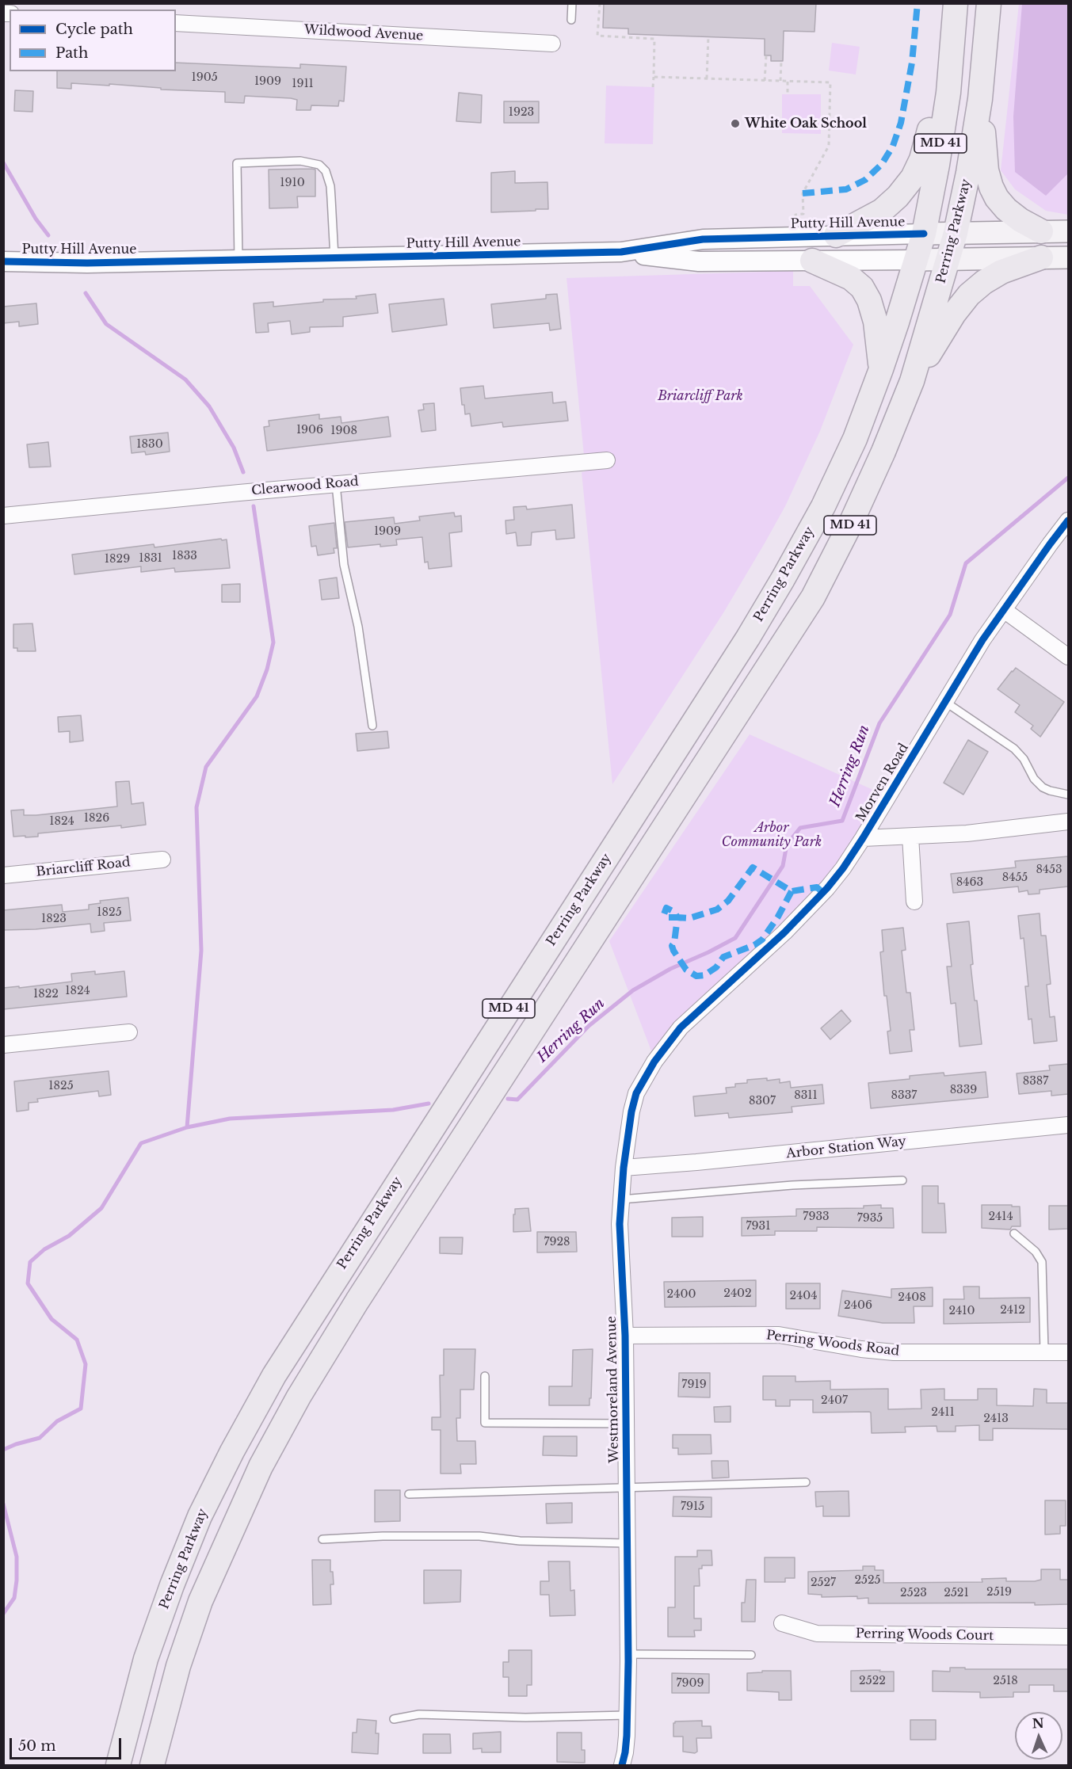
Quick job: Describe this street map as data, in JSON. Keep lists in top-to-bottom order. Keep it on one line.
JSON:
{"streets":{"main road":["MD 41","Putty Hill Avenue","Perring Parkway"],"street":["Wildwood Avenue","Clearwood Road","Morven Road","Briarcliff Road","Arbor Station Way","Perring Woods Road","Westmoreland Avenue","Perring Woods Court"]},"crossings":[["Putty Hill Avenue","Perring Parkway"],["Morven Road","Westmoreland Avenue"],["Arbor Station Way","Westmoreland Avenue"],["Perring Woods Road","Westmoreland Avenue"]],"water":["Herring Run"],"parks":["Briarcliff Park","Arbor Community Park"],"places":["White Oak School"],"house_numbers":["1905","1909","1911","1923","1910","1906","1908","1830","1909","1833","1831","1829","1826","1824","8453","8455","8463","1825","1823","1824","1822","8387","1825","8339","8311","8337","8307","7933","2414","7935","7931","7928","2402","2400","2404","2408","2406","2412","2410","7919","2407","2411","2413","7915","2525","2527","2519","2523","2521","2522","2518","7909"],"legend":["Cycle path","Path"],"scale_bar":"50 m","north":"top"}
